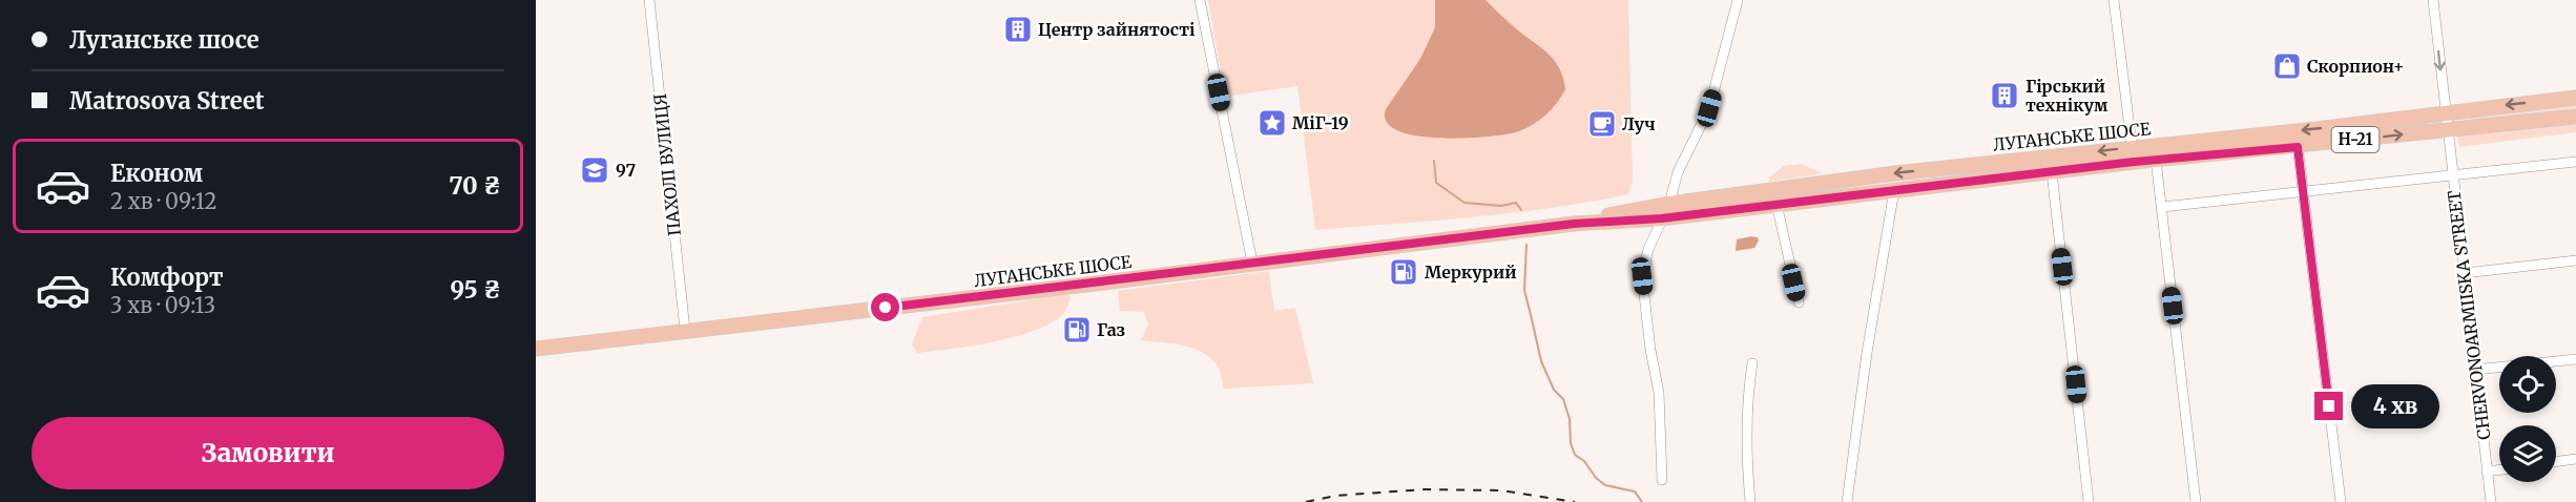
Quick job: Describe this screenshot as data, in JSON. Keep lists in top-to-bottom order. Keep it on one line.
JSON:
{"streets":{"main road":["ЛУГАНСЬКЕ ШОСЕ","Н-21"],"street":["ПАХОЛІ ВУЛИЦЯ","CHERVONOARMIISKA STREET"]},"crossings":[["ЛУГАНСЬКЕ ШОСЕ","ПАХОЛІ ВУЛИЦЯ"],["ЛУГАНСЬКЕ ШОСЕ","CHERVONOARMIISKA STREET"]],"places":{"building":["Центр зайнятості","Гірський технікум"],"shop":["Скорпион+"],"place":["МіГ-19"],"cafe":["Луч"],"school or university":["97"],"fuel station":["Меркурий","Газ"]},"page":{"banner":["Луганське шосе","Matrosova Street"],"list":[{"name":"Економ","note":"2 хв · 09:12","value":"70 ₴"},{"name":"Комфорт","note":"3 хв · 09:13","value":"95 ₴"}],"bubble":"4 хв","buttons":"Замовити"}}
